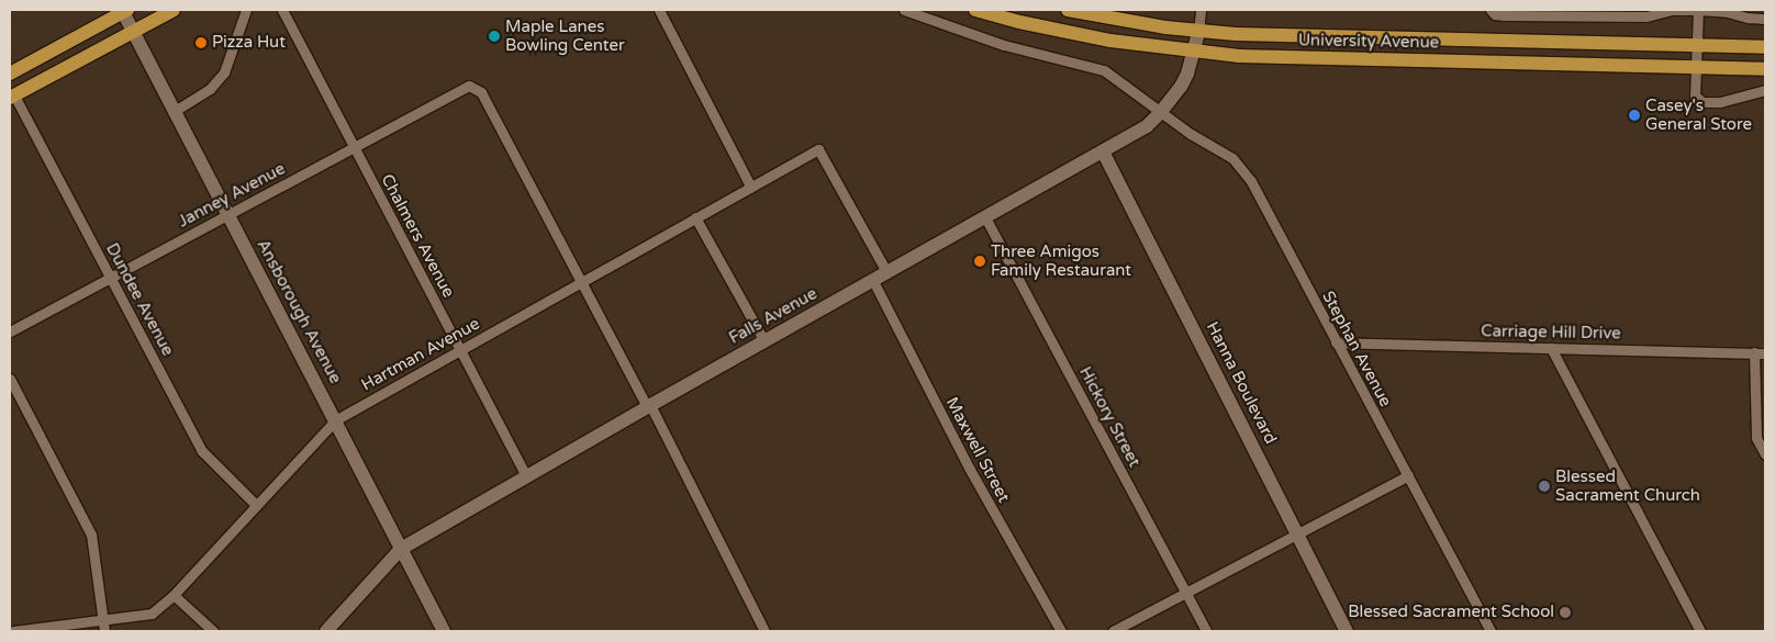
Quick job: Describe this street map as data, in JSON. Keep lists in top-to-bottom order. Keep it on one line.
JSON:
{"streets":{"main road":["University Avenue"],"street":["Janney Avenue","Chalmers Avenue","Dundee Avenue","Ansborough Avenue","Falls Avenue","Carriage Hill Drive","Stephan Avenue","Hartman Avenue","Hanna Boulevard","Hickory Street","Maxwell Street"]},"crossings":[["University Avenue","Falls Avenue"],["Janney Avenue","Chalmers Avenue"],["Janney Avenue","Dundee Avenue"],["Janney Avenue","Ansborough Avenue"],["Janney Avenue","Hartman Avenue"],["Chalmers Avenue","Falls Avenue"],["Chalmers Avenue","Hartman Avenue"],["Dundee Avenue","Hartman Avenue"],["Ansborough Avenue","Falls Avenue"],["Ansborough Avenue","Hartman Avenue"],["Falls Avenue","Stephan Avenue"],["Falls Avenue","Hartman Avenue"],["Falls Avenue","Hanna Boulevard"],["Falls Avenue","Hickory Street"],["Falls Avenue","Maxwell Street"],["Carriage Hill Drive","Stephan Avenue"]],"places":["Maple Lanes Bowling Center","Pizza Hut","Casey's General Store","Three Amigos Family Restaurant","Blessed Sacrament Church","Blessed Sacrament School"]}
